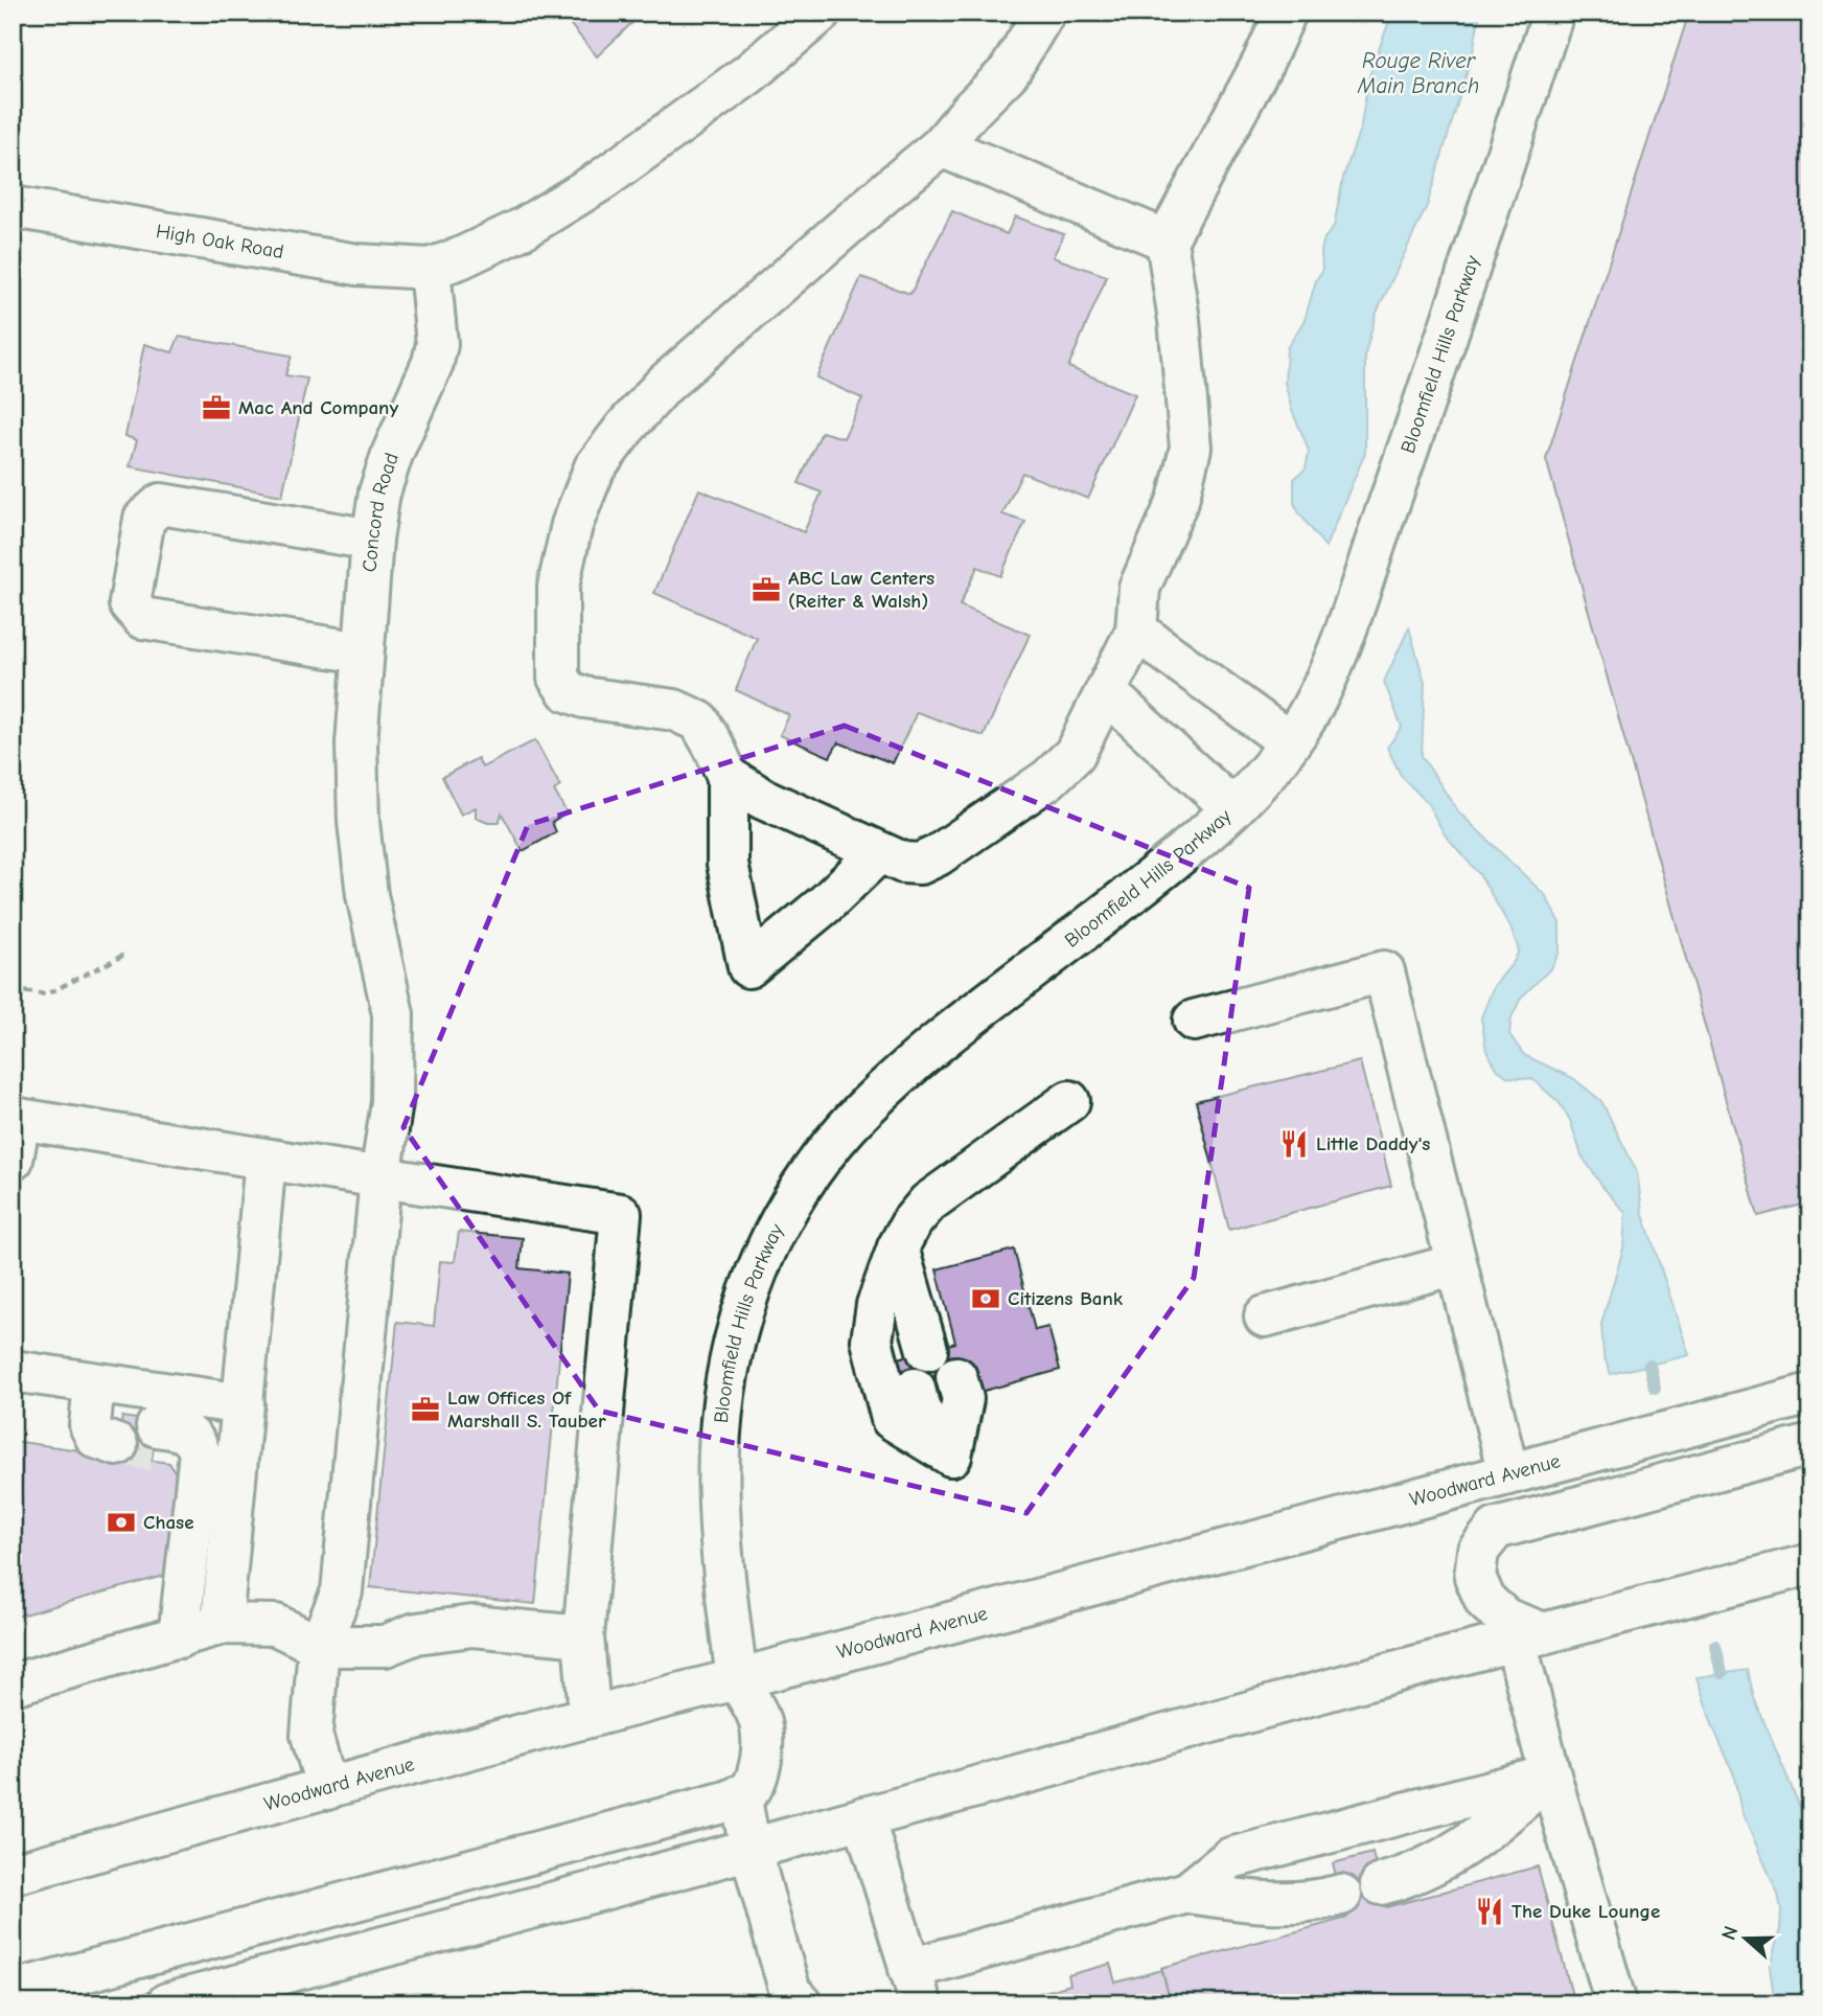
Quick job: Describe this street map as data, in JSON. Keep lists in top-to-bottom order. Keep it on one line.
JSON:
{"streets":{"main road":["High Oak Road","Bloomfield Hills Parkway","Concord Road","Woodward Avenue"]},"crossings":[["High Oak Road","Concord Road"],["Bloomfield Hills Parkway","Woodward Avenue"],["Concord Road","Woodward Avenue"]],"water":["Rouge River Main Branch"],"places":{"office":["Mac And Company","ABC Law Centers (Reiter & Walsh)","Law Offices Of Marshall S. Tauber"],"restaurant":["Little Daddy's","The Duke Lounge"],"bank":["Citizens Bank","Chase"]},"north":"left"}
